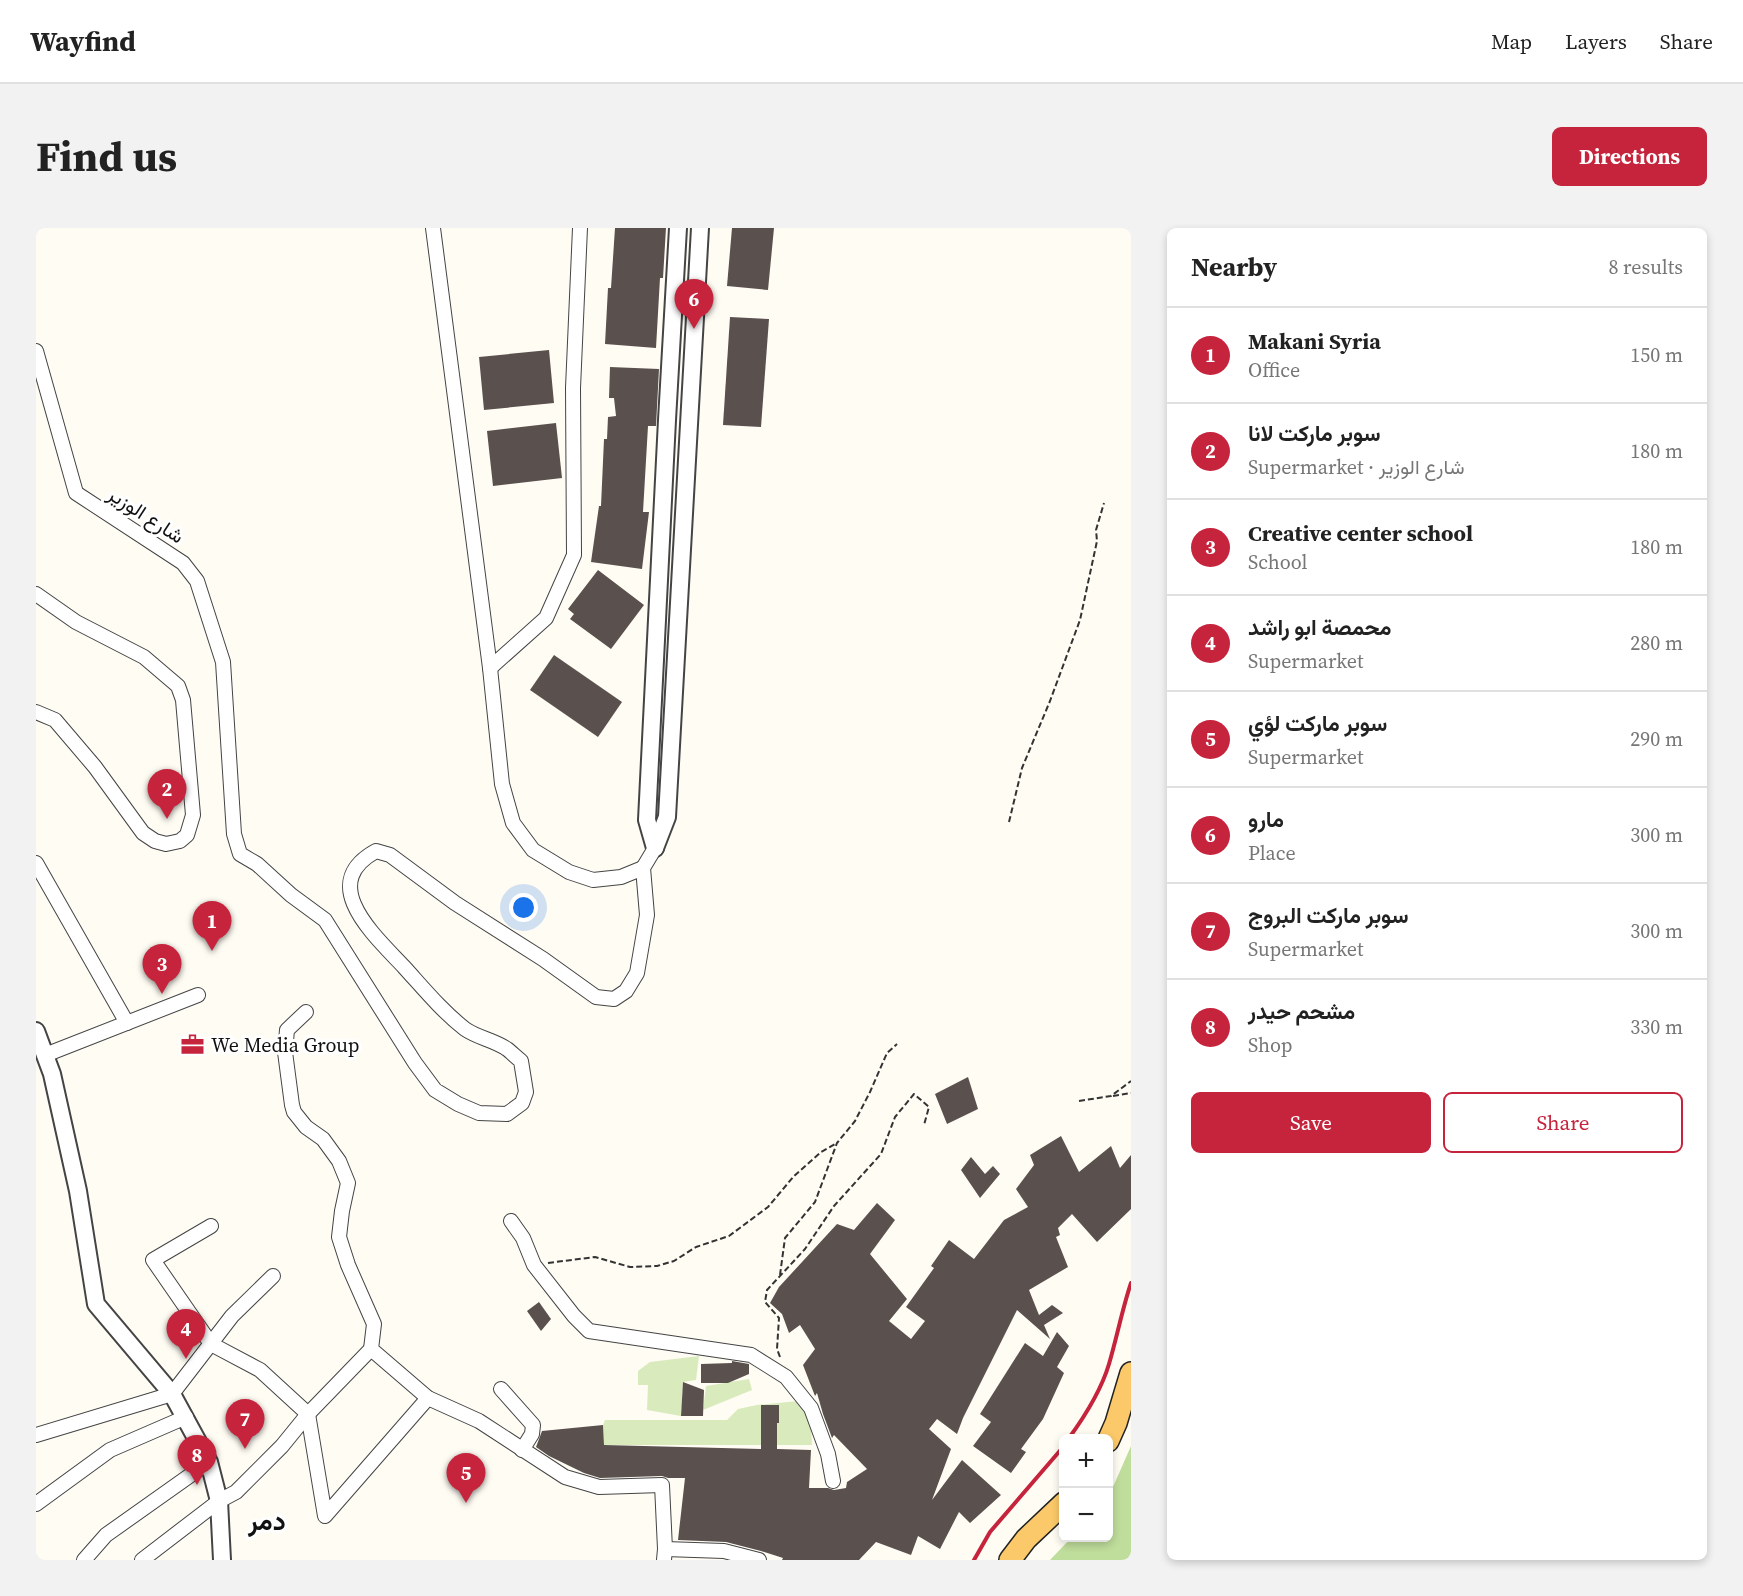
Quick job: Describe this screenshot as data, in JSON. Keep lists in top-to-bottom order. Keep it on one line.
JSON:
{"streets":{"street":["شارع الوزير"]},"districts":["دمر"],"places":{"office":["We Media Group"]},"page":{"header":"Wayfind","nav":["Map","Layers","Share"],"title":"Find us","buttons":["Directions",["Save","Share"]],"heading":["Nearby","8 results"],"pins":["6","2","1","3","4","7","8","5"],"list":[{"mark":"1","name":"Makani Syria","note":"Office","value":"150 m"},{"mark":"2","name":"سوبر ماركت لانا","note":"Supermarket · شارع الوزير","value":"180 m"},{"mark":"3","name":"Creative center school","note":"School","value":"180 m"},{"mark":"4","name":"محمصة ابو راشد","note":"Supermarket","value":"280 m"},{"mark":"5","name":"سوبر ماركت لؤي","note":"Supermarket","value":"290 m"},{"mark":"6","name":"مارو","note":"Place","value":"300 m"},{"mark":"7","name":"سوبر ماركت البروج","note":"Supermarket","value":"300 m"},{"mark":"8","name":"مشحم حيدر","note":"Shop","value":"330 m"}],"map_buttons":["+","−"]}}
